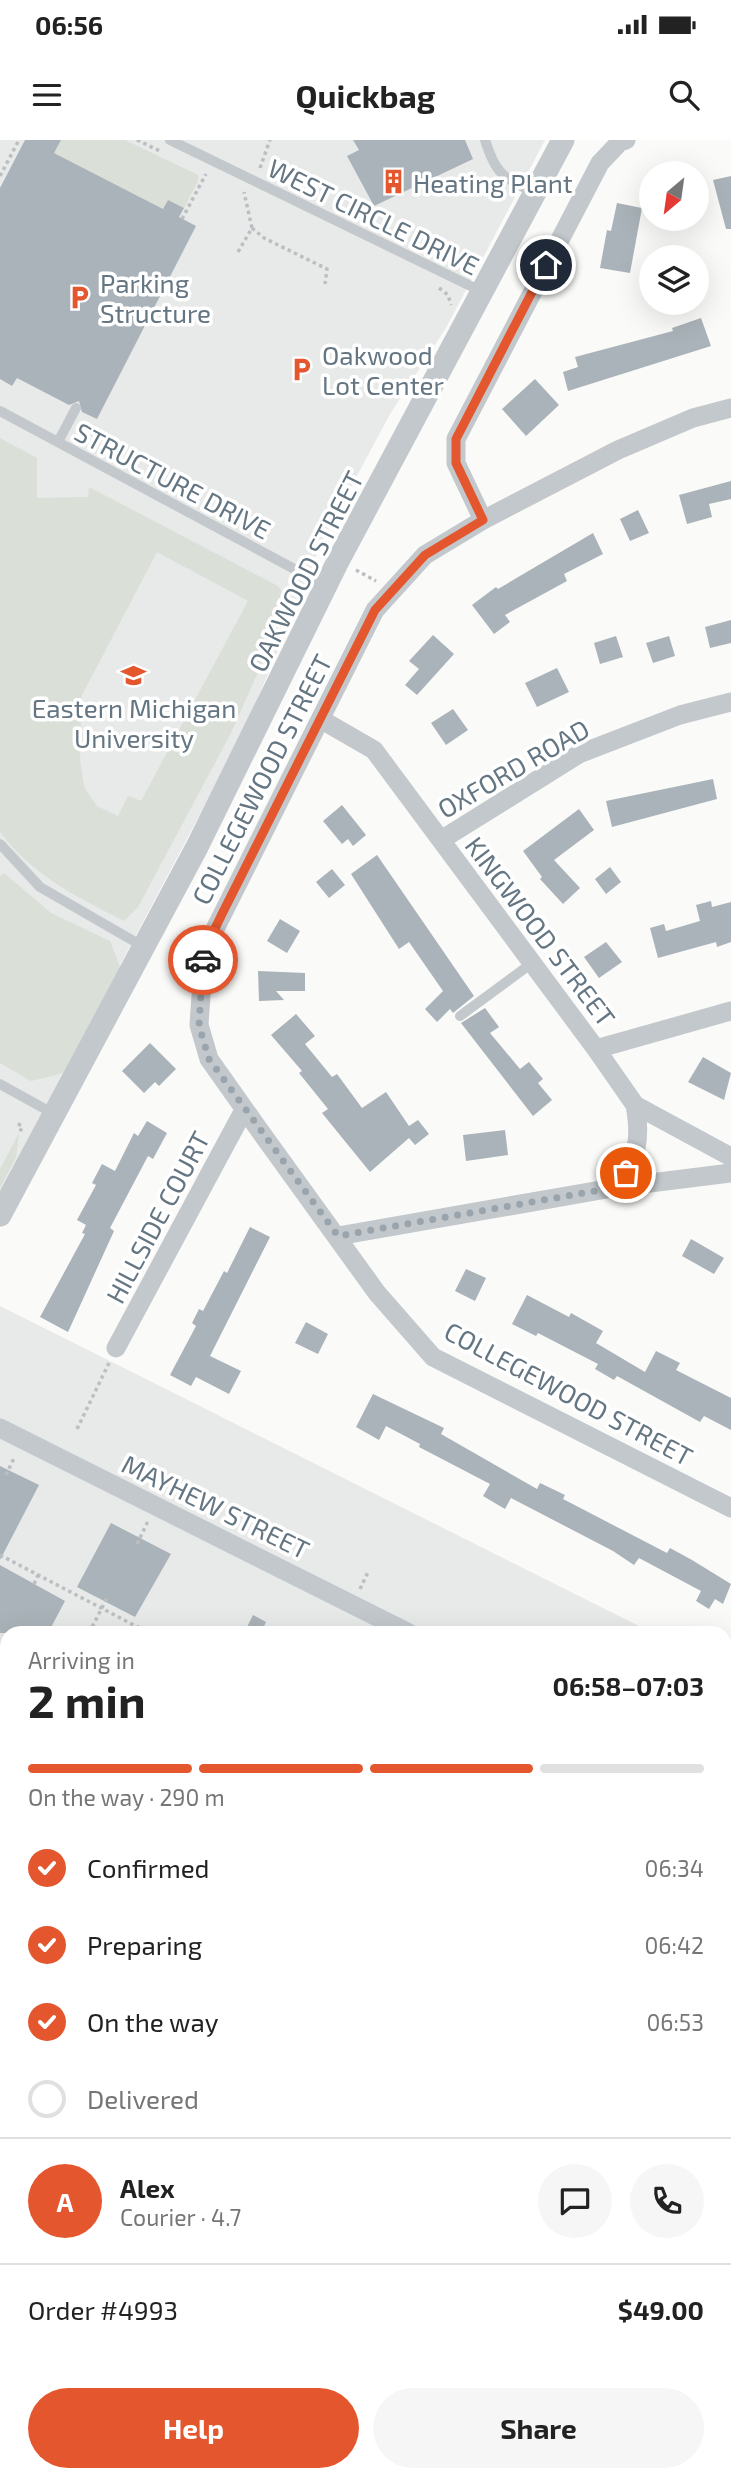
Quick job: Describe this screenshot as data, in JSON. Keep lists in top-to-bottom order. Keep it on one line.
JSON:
{"streets":{"street":["OAKWOOD STREET","OXFORD ROAD","COLLEGEWOOD STREET","KINGWOOD STREET","HILLSIDE COURT","MAYHEW STREET"],"lane":["WEST CIRCLE DRIVE","STRUCTURE DRIVE"]},"crossings":[["WEST CIRCLE DRIVE","OAKWOOD STREET"],["STRUCTURE DRIVE","OAKWOOD STREET"],["OXFORD ROAD","KINGWOOD STREET"],["COLLEGEWOOD STREET","KINGWOOD STREET"],["COLLEGEWOOD STREET","HILLSIDE COURT"]],"places":{"building":["Heating Plant"],"parking":["Parking Structure","Oakwood Lot Center"],"school or university":["Eastern Michigan University"]},"north":"bottom left","page":{"status":"06:56","header":"Quickbag","heading":["2 min","Arriving in","06:58–07:03"],"panel":["Alex","Courier · 4.7","Order #4993","$49.00"],"bar":"On the way · 290 m","list":[["Confirmed","06:34"],["Preparing","06:42"],["On the way","06:53"],"Delivered"],"round":"A","buttons":["Help","Share"]}}
